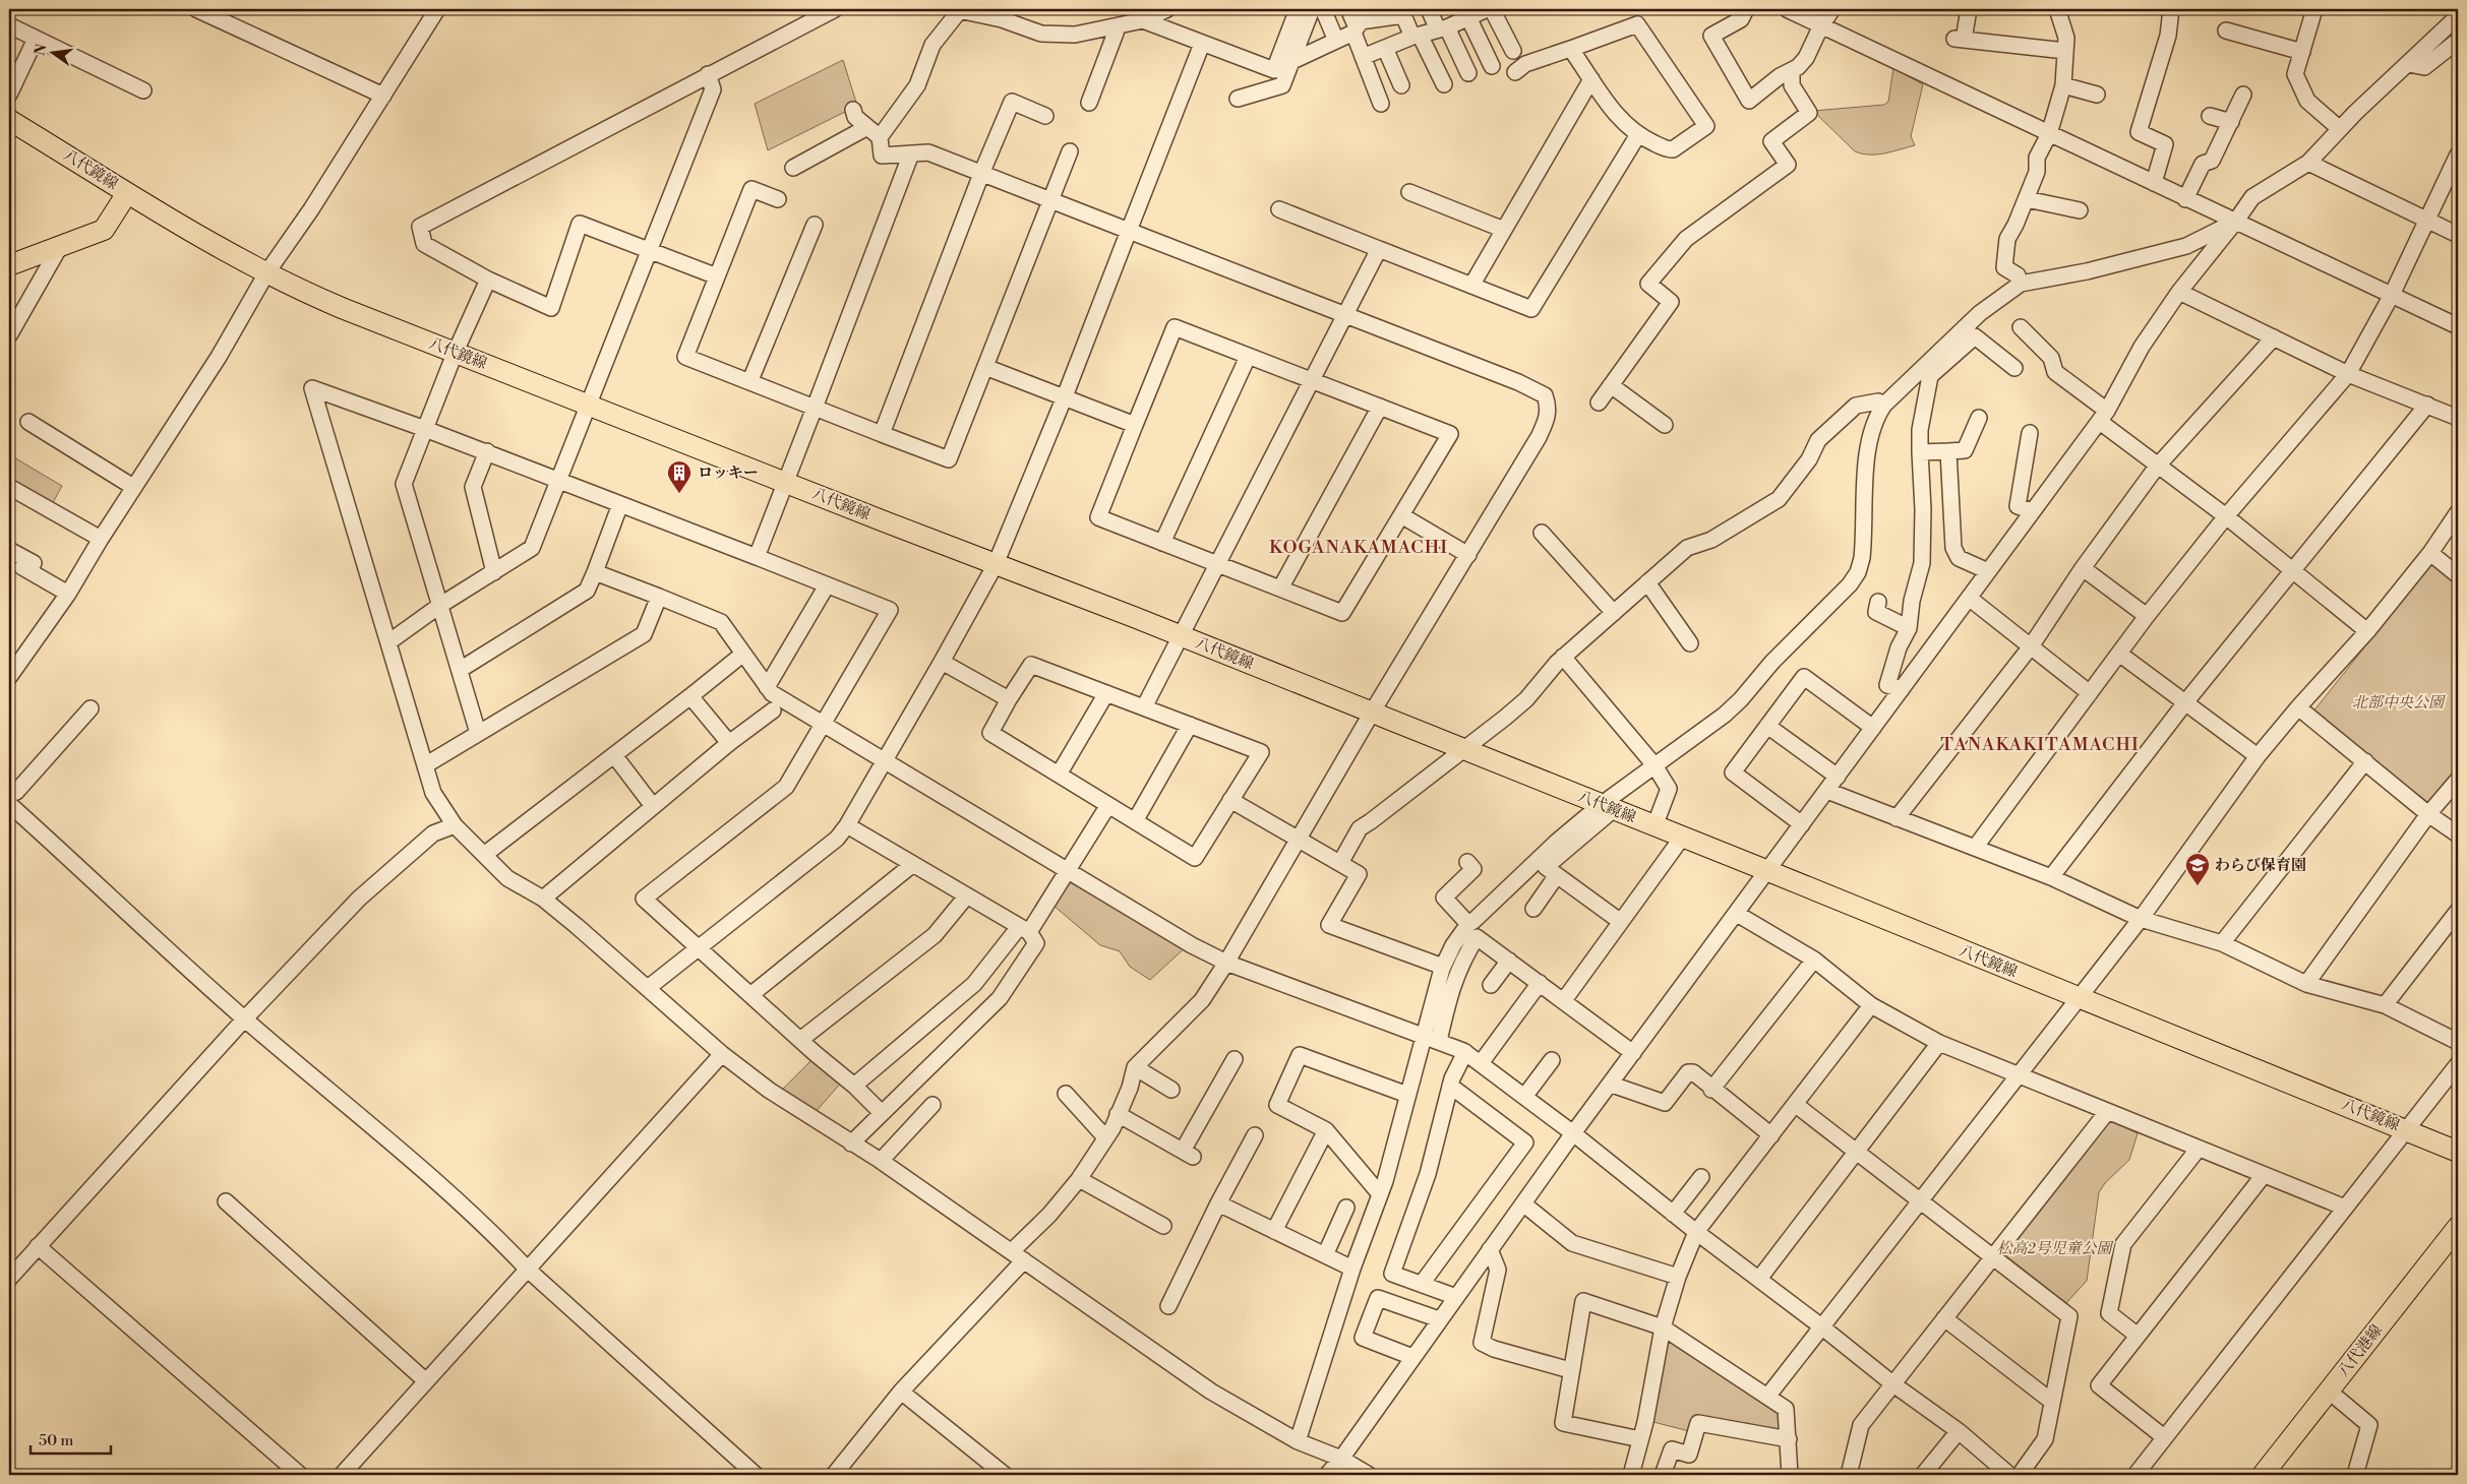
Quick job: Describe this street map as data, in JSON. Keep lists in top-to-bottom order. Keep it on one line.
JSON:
{"streets":{"main road":["八代鏡線","八代港線"]},"districts":["KOGANAKAMACHI","TANAKAKITAMACHI"],"parks":["北部中央公園","松高2号児童公園"],"places":{"building":["ロッキー"],"school or university":["わらび保育園"]},"scale_bar":"50 m","north":"left"}
